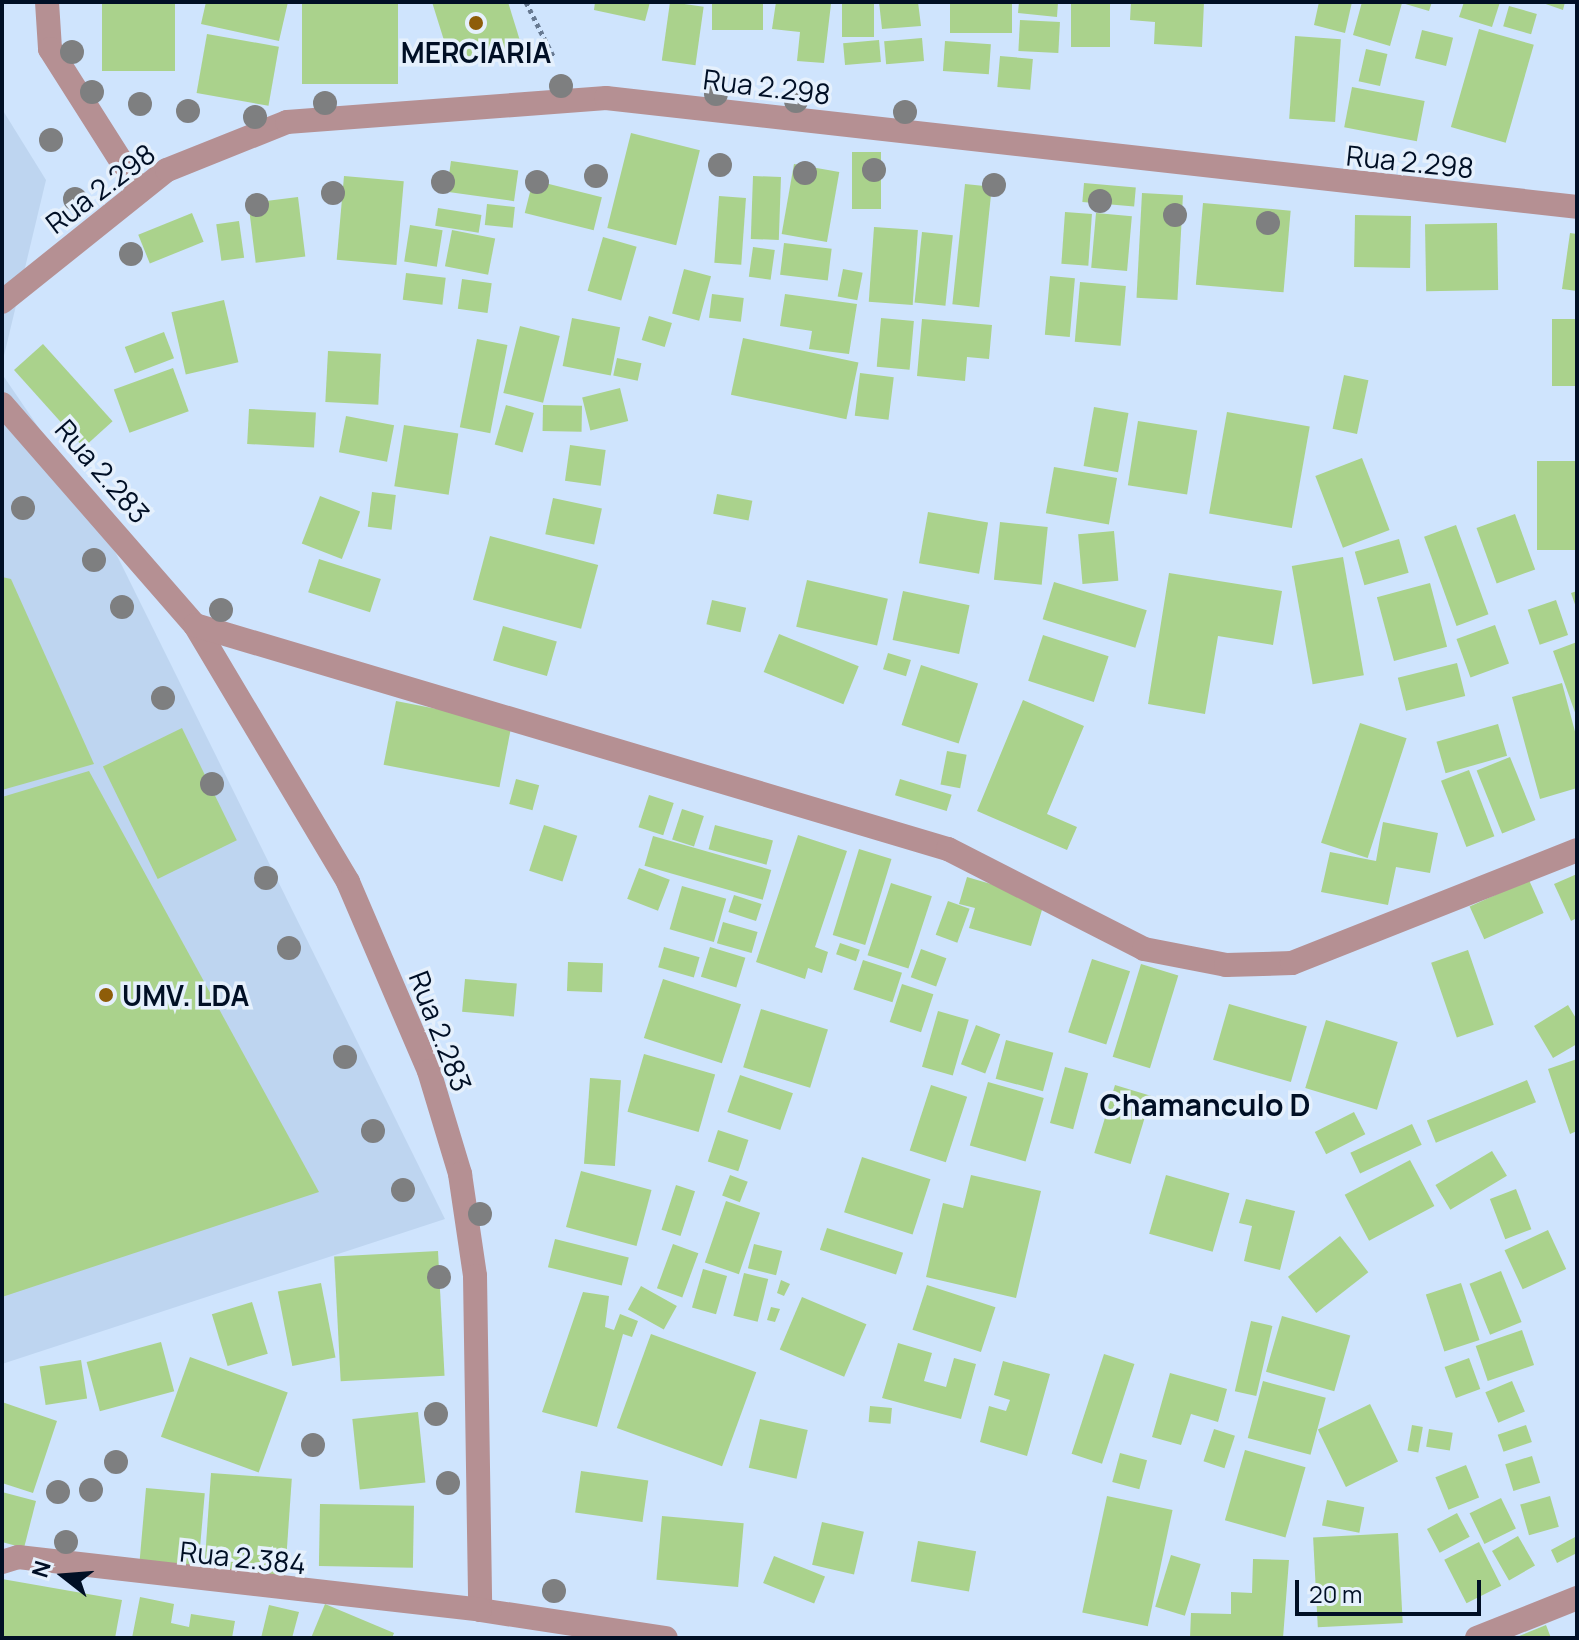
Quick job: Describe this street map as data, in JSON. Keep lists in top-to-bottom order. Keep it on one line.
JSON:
{"streets":{"street":["Rua 2.298","Rua 2.283","Rua 2.384"]},"crossings":[["Rua 2.283","Rua 2.384"]],"districts":["Chamanculo D"],"places":["MERCIARIA","UMV. LDA"],"scale_bar":"20 m","north":"left"}
